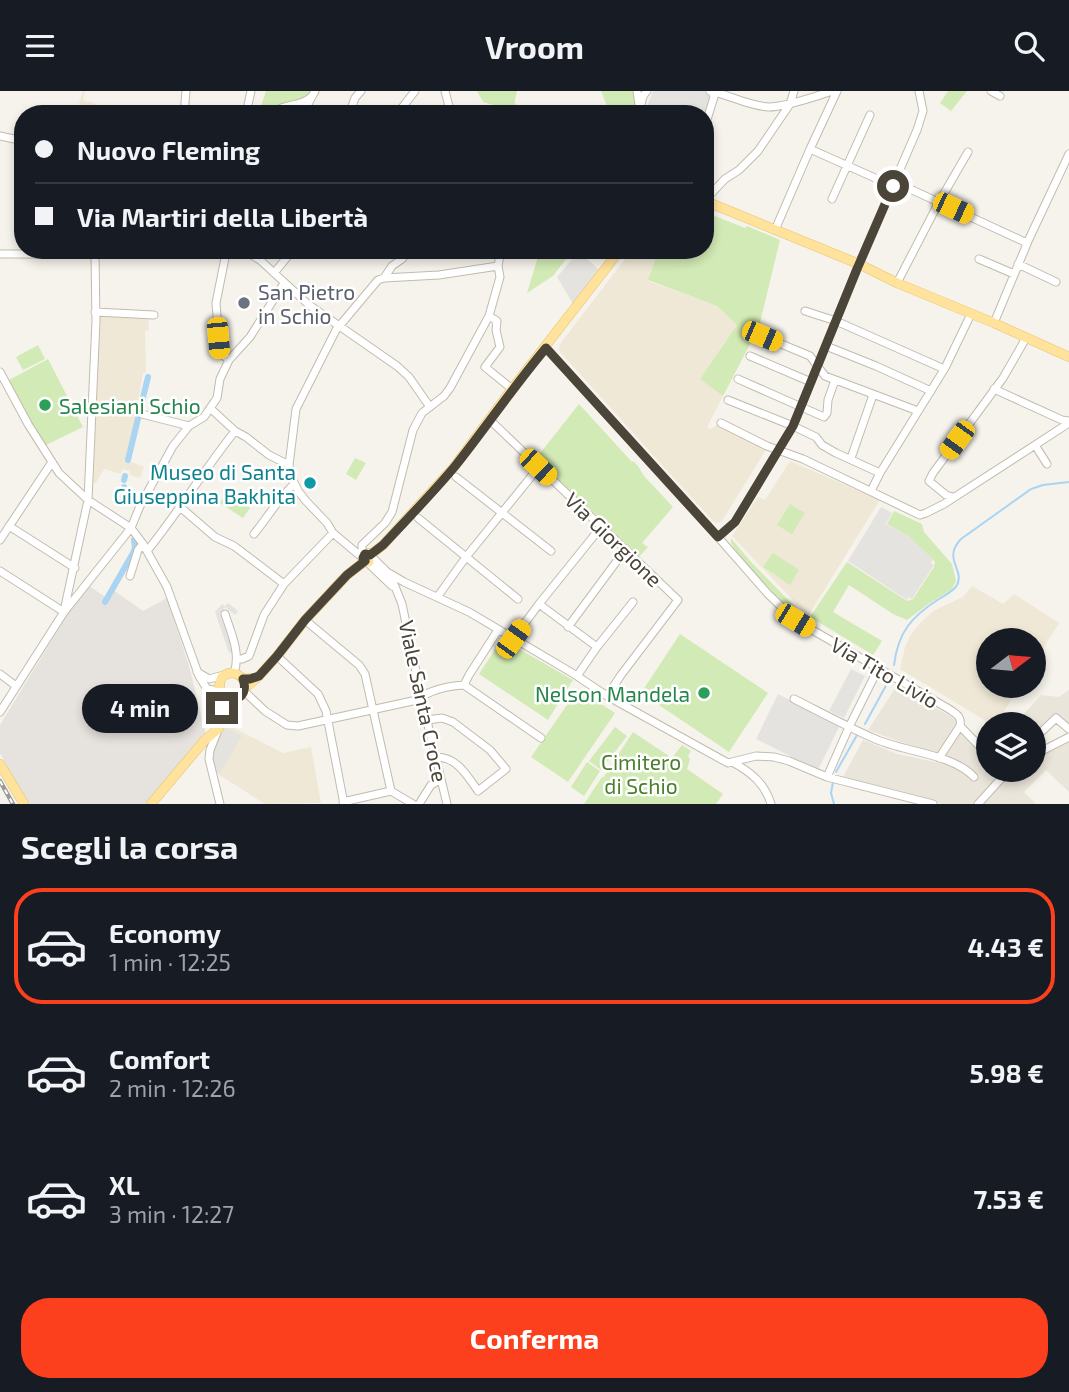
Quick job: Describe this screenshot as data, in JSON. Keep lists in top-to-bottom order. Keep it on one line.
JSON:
{"streets":{"street":["Via Giorgione","Via Tito Livio","Viale Santa Croce"]},"parks":["Cimitero di Schio"],"places":["San Pietro in Schio","Salesiani Schio","Museo di Santa Giuseppina Bakhita","Nelson Mandela"],"north":"right","page":{"header":"Vroom","banner":["Nuovo Fleming","Via Martiri della Libertà"],"bubble":"4 min","heading":"Scegli la corsa","list":[{"name":"Economy","note":"1 min · 12:25","value":"4.43 €"},{"name":"Comfort","note":"2 min · 12:26","value":"5.98 €"},{"name":"XL","note":"3 min · 12:27","value":"7.53 €"}],"buttons":"Conferma"}}
